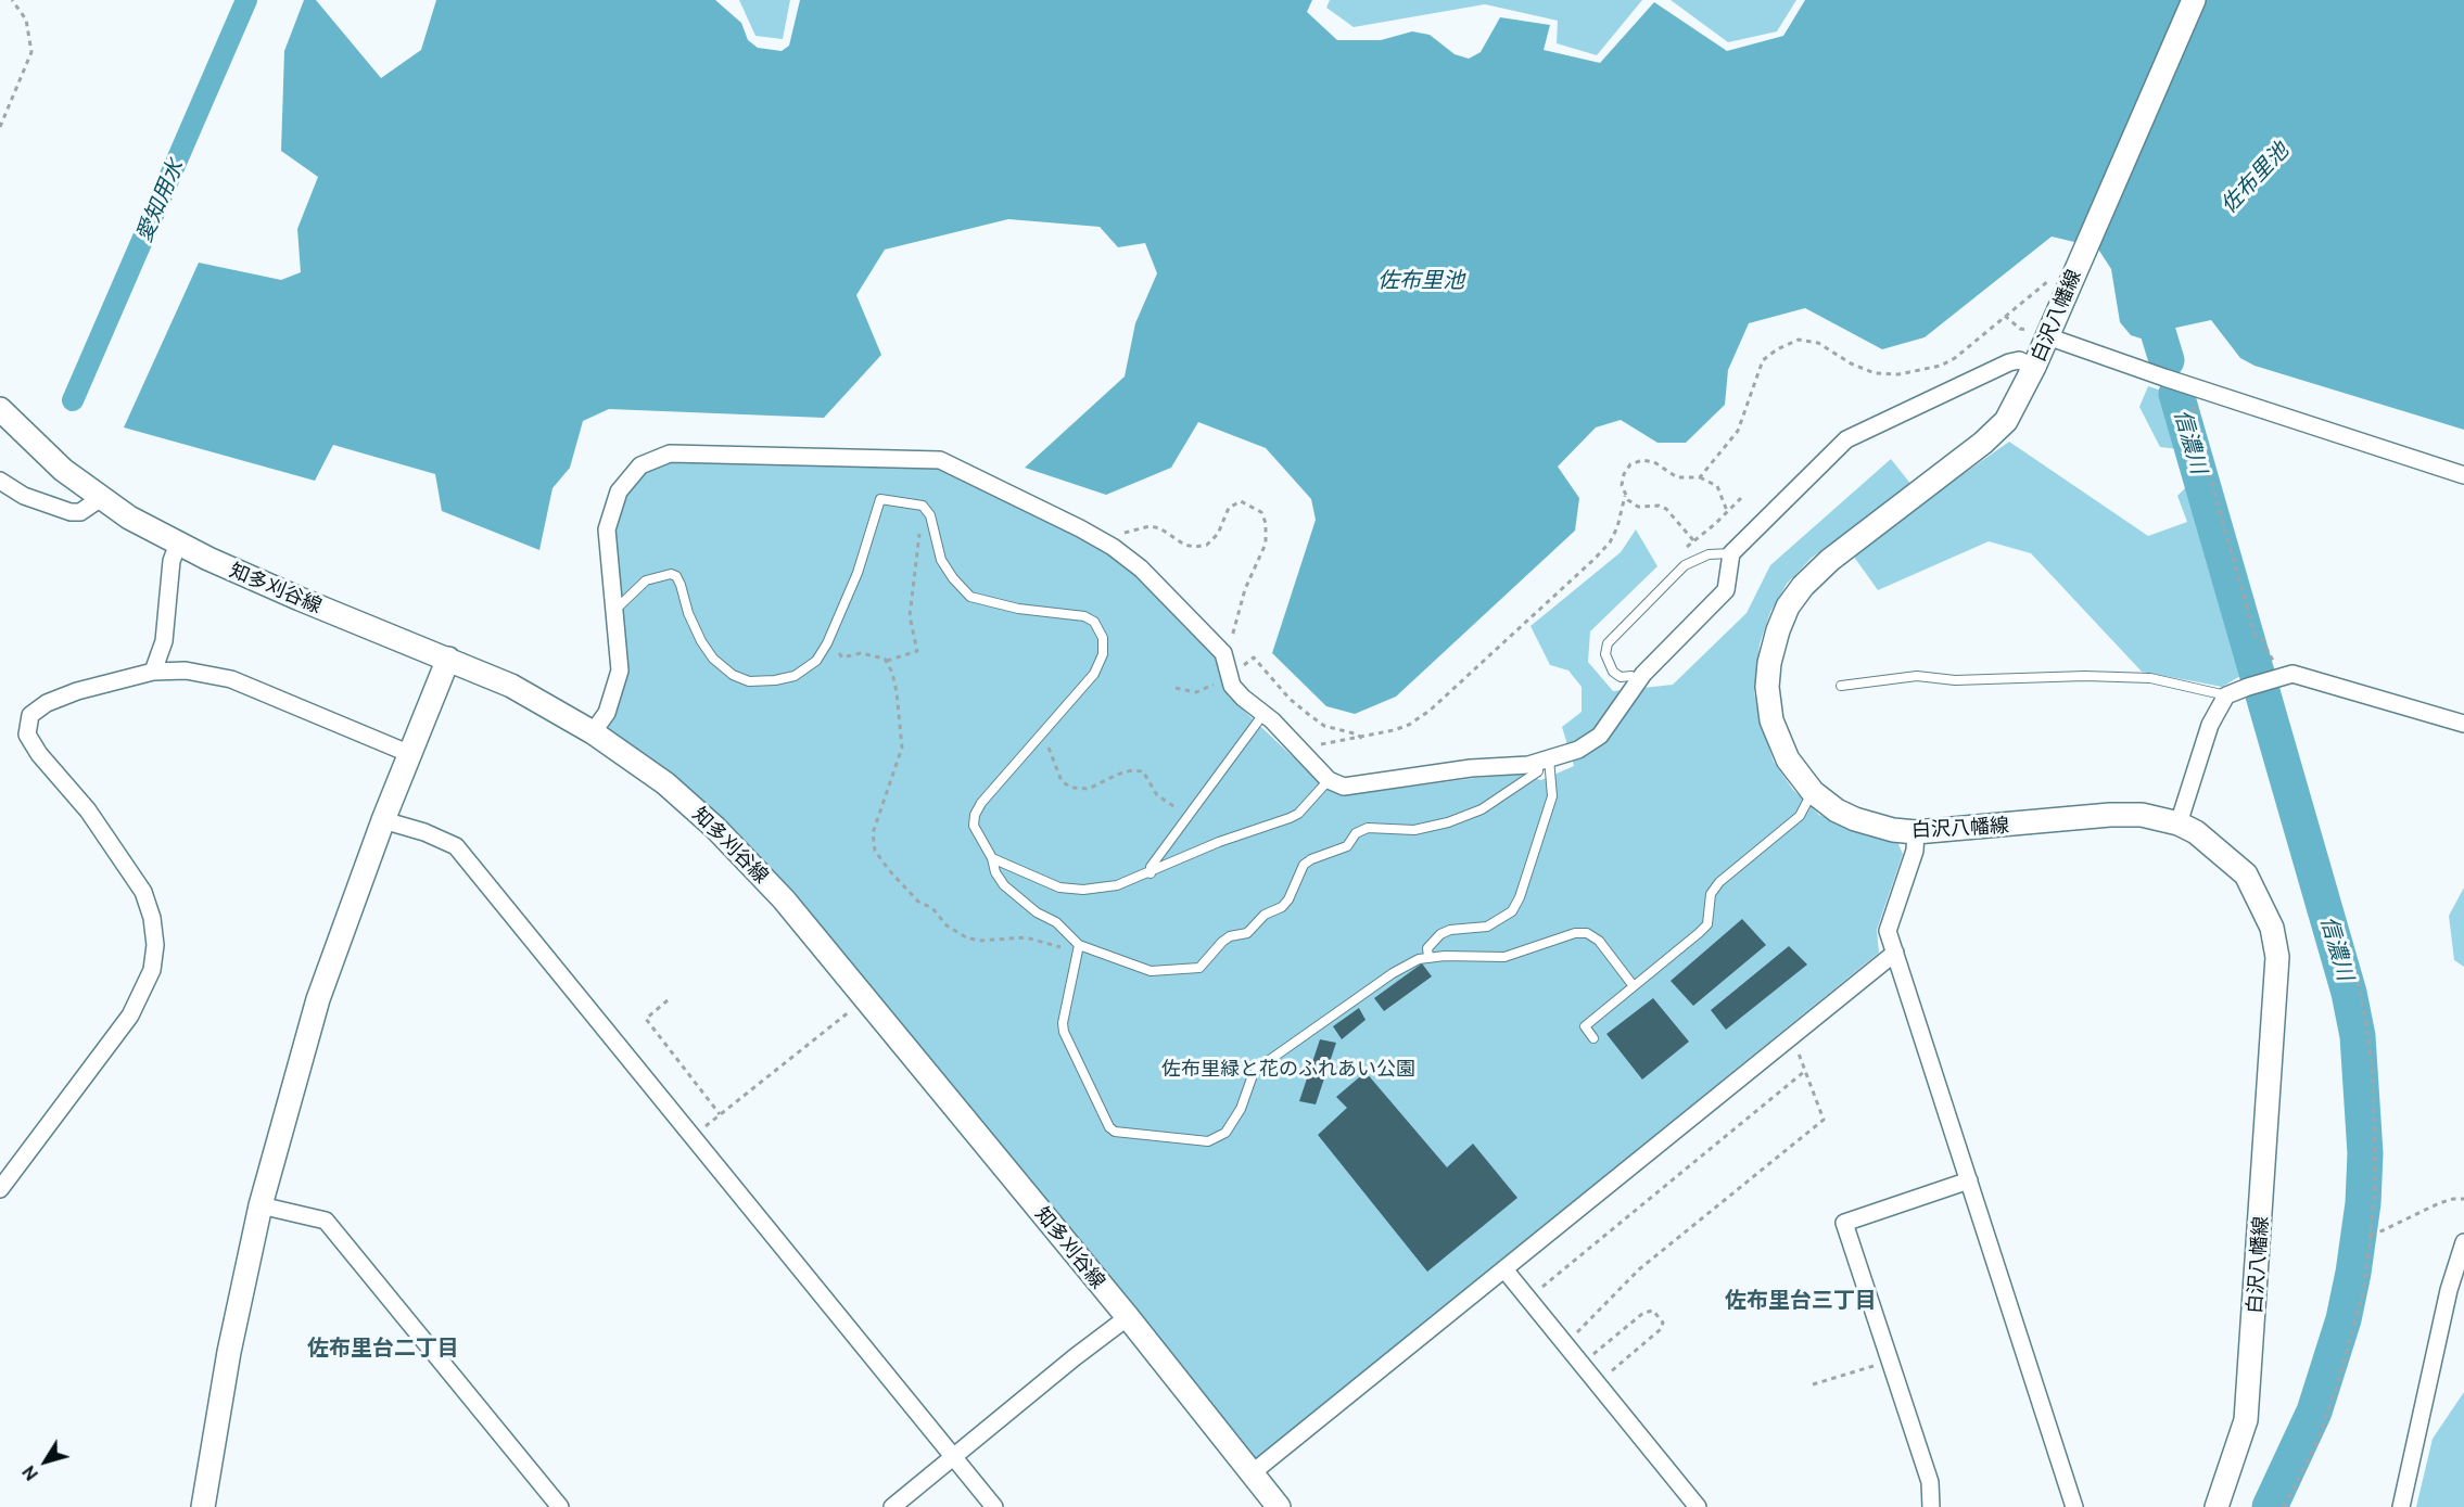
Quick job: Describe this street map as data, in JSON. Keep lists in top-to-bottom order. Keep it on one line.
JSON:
{"streets":{"street":["白沢八幡線","知多刈谷線"]},"districts":["佐布里台三丁目","佐布里台二丁目"],"water":["佐布里池","愛知用水","信濃川"],"parks":["佐布里緑と花のふれあい公園"],"north":"bottom left"}
